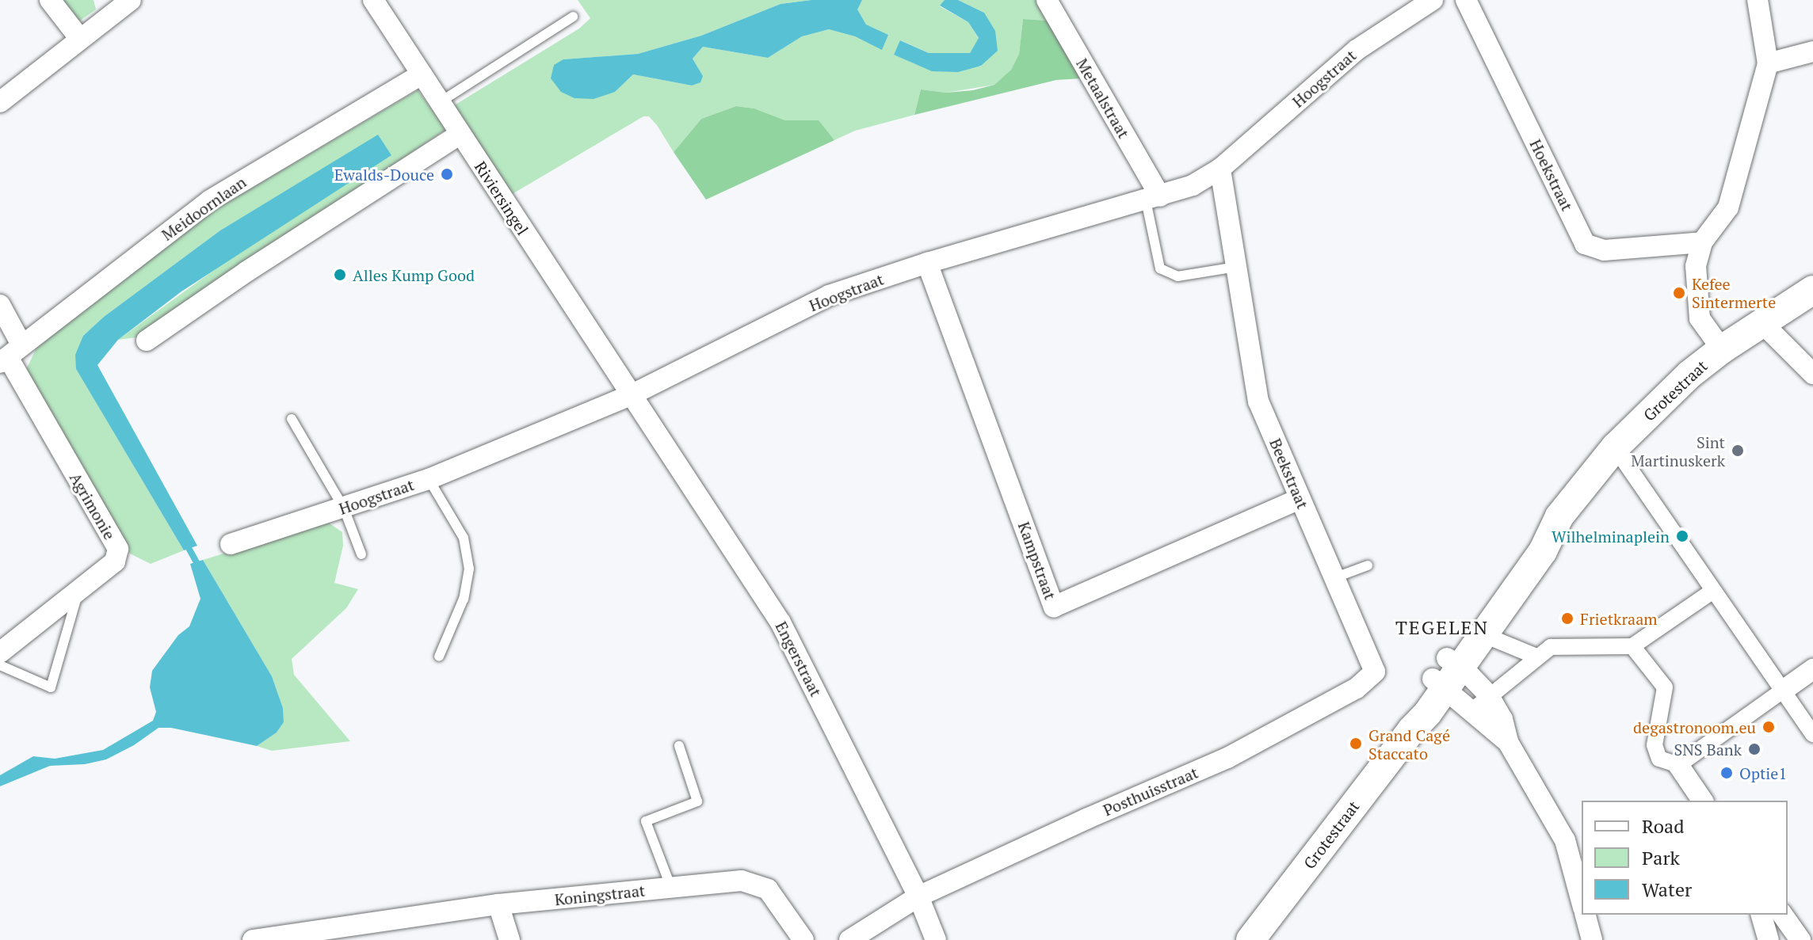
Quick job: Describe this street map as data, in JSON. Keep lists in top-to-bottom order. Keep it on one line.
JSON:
{"streets":{"main road":["Grotestraat"],"street":["Hoogstraat","Metaalstraat","Hoekstraat","Riviersingel","Meidoornlaan","Beekstraat","Agrimonie","Kampstraat","Engerstraat","Posthuisstraat","Koningstraat"]},"crossings":[["Hoogstraat","Metaalstraat"],["Hoogstraat","Riviersingel"],["Hoogstraat","Beekstraat"],["Hoogstraat","Kampstraat"],["Hoogstraat","Engerstraat"],["Riviersingel","Meidoornlaan"],["Riviersingel","Engerstraat"],["Meidoornlaan","Agrimonie"],["Beekstraat","Kampstraat"],["Beekstraat","Posthuisstraat"],["Engerstraat","Posthuisstraat"]],"districts":["TEGELEN"],"places":["Ewalds-Douce","Alles Kump Good","Kefee Sintermerte","Sint Martinuskerk","Wilhelminaplein","Frietkraam","degastronoom.eu","Grand Cagé Staccato","SNS Bank","Optie1"],"legend":["Road","Park","Water"]}
